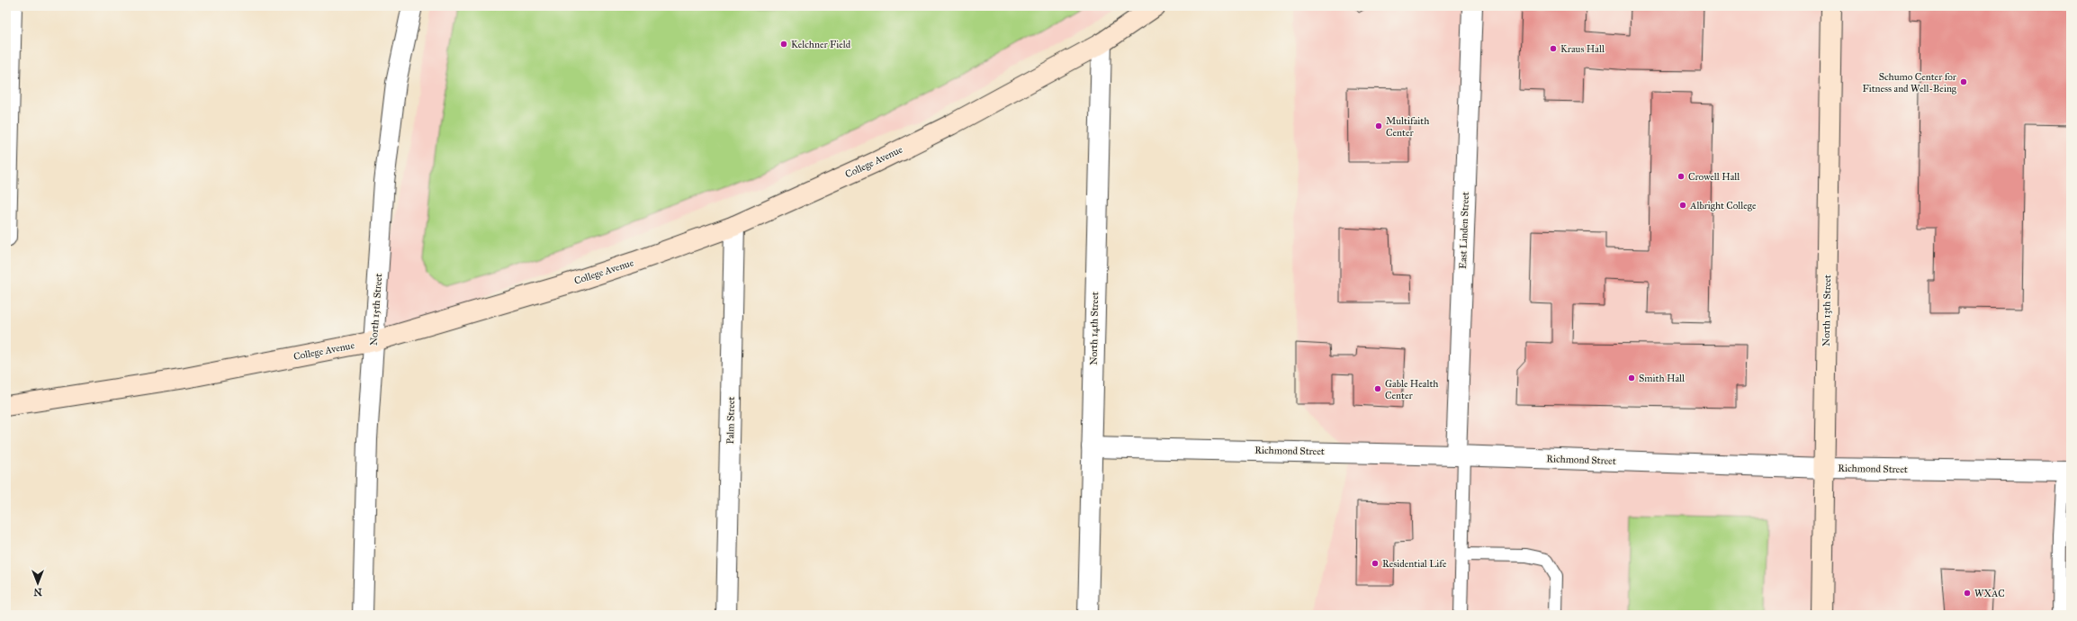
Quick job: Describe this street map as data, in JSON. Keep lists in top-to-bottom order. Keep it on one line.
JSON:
{"streets":{"street":["College Avenue","East Linden Street","North 15th Street","North 13th Street","North 14th Street","Palm Street","Richmond Street"]},"crossings":[["College Avenue","North 15th Street"],["College Avenue","North 14th Street"],["College Avenue","Palm Street"],["East Linden Street","Richmond Street"],["North 13th Street","Richmond Street"],["North 14th Street","Richmond Street"]],"places":["Kelchner Field","Kraus Hall","Schumo Center for Fitness and Well-Being","Multifaith Center","Crowell Hall","Albright College","Smith Hall","Gable Health Center","Residential Life","WXAC"],"north":"bottom"}
